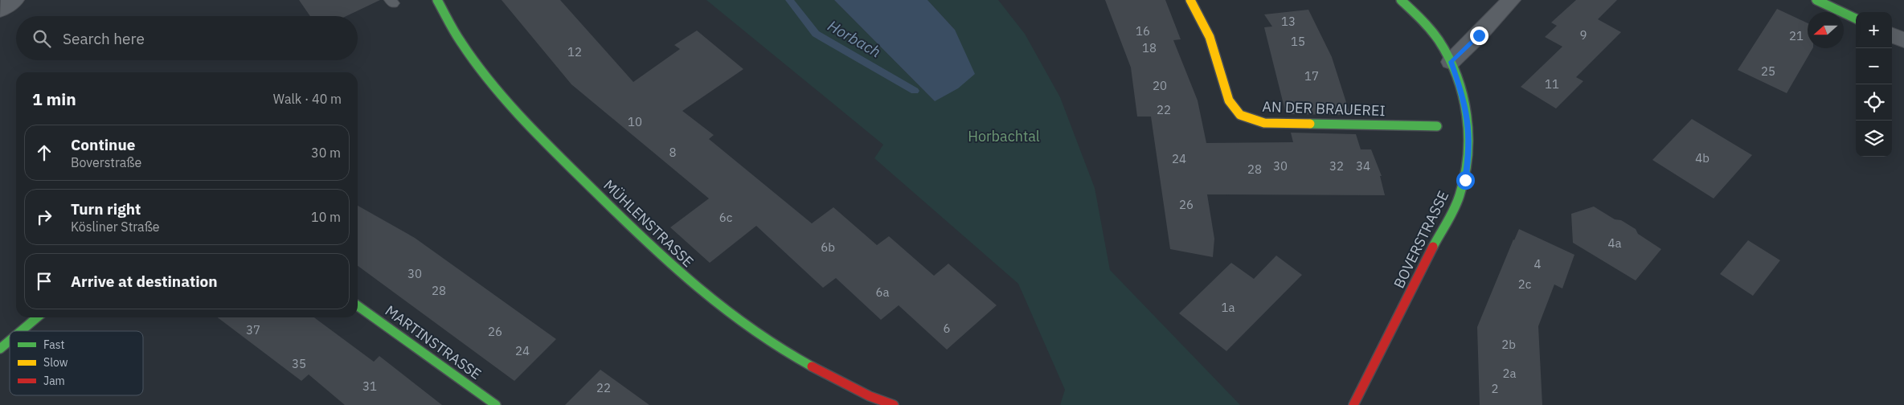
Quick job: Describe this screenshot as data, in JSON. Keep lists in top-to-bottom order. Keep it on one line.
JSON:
{"streets":{"street":["AN DER BRAUEREI","MÜHLENSTRASSE","BOVERSTRASSE","MARTINSTRASSE"]},"water":["Horbach"],"parks":["Horbachtal"],"house_numbers":["13","16","9","21","15","18","12","25","17","11","20","22","10","8","4b","24","30","32","34","28","26","6c","4a","6b","4","30","2c","28","6a","1a","6","37","26","2b","24","35","2a","31","22","2"],"legend":["Fast","Slow","Jam"],"north":"left","page":{"map_buttons":["+","−"],"search":"Search here","heading":["1 min","Walk · 40 m"],"list":[["Continue","Boverstraße","30 m"],["Turn right","Kösliner Straße","10 m"],"Arrive at destination"]}}
